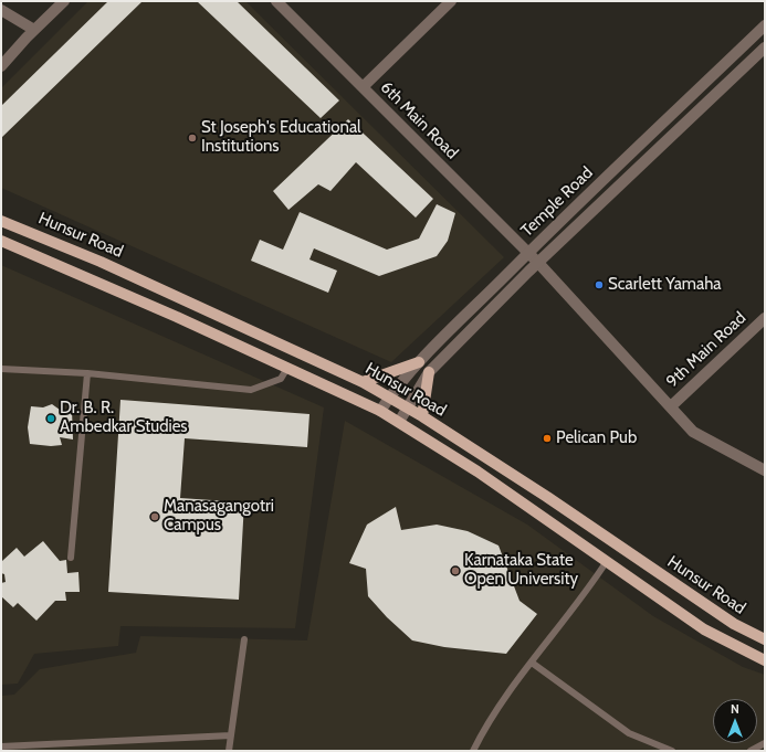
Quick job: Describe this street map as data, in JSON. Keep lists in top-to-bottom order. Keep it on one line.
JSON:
{"streets":{"main road":["Hunsur Road"],"street":["6th Main Road","Temple Road","9th Main Road"]},"crossings":[["6th Main Road","Temple Road"],["6th Main Road","9th Main Road"],["Temple Road","Hunsur Road"]],"places":["St Joseph's Educational Institutions","Scarlett Yamaha","Dr. B. R. Ambedkar Studies","Pelican Pub","Manasagangotri Campus","Karnataka State Open University"],"north":"top"}
